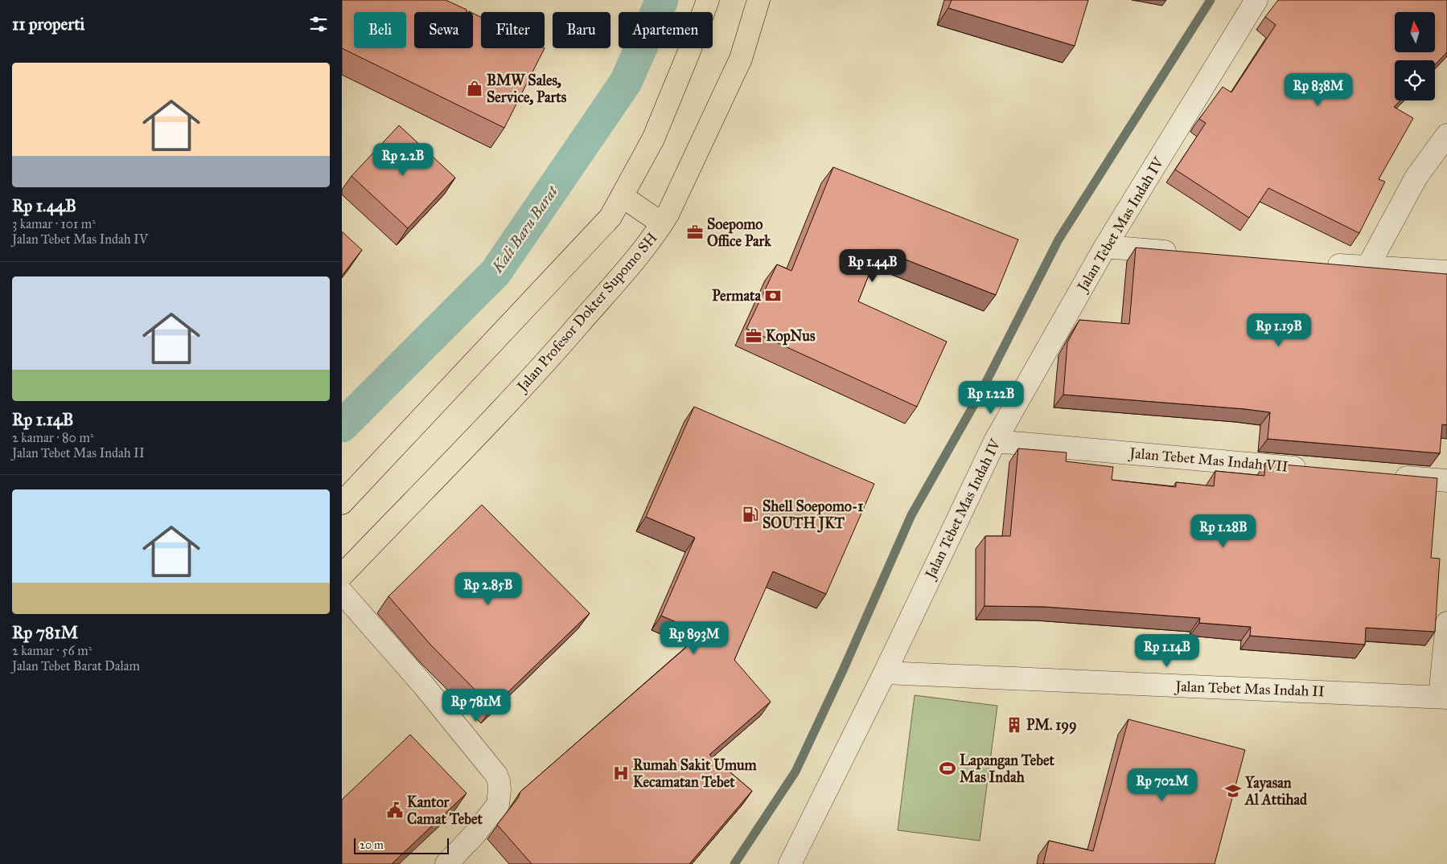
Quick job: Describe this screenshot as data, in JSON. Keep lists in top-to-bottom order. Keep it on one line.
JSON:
{"streets":{"main road":["Jalan Profesor Dokter Supomo SH"],"street":["Jalan Tebet Mas Indah IV","Jalan Tebet Mas Indah VII","Jalan Tebet Mas Indah II"]},"crossings":[["Jalan Tebet Mas Indah IV","Jalan Tebet Mas Indah VII"],["Jalan Tebet Mas Indah IV","Jalan Tebet Mas Indah II"]],"water":["Kali Baru Barat"],"places":{"shop":["BMW Sales, Service, Parts"],"office":["Soepomo Office Park","KopNus"],"bank":["Permata"],"fuel station":["Shell Soepomo-1 SOUTH JKT"],"building":["PM. 199"],"sports":["Lapangan Tebet Mas Indah"],"hospital":["Rumah Sakit Umum Kecamatan Tebet"],"school or university":["Yayasan Al Attihad"],"public building":["Kantor Camat Tebet"]},"scale_bar":"20 m","north":"top","page":{"heading":"11 properti","chip":["Beli","Sewa","Filter","Baru","Apartemen"],"list":[{"name":"Rp 1.44B","note":"3 kamar · 101 m² · Jalan Tebet Mas Indah IV"},{"name":"Rp 1.14B","note":"2 kamar · 80 m² · Jalan Tebet Mas Indah II"},{"name":"Rp 781M","note":"2 kamar · 56 m² · Jalan Tebet Barat Dalam"}],"price":["Rp 838M","Rp 2.2B","Rp 1.44B","Rp 1.19B","Rp 1.22B","Rp 1.28B","Rp 2.85B","Rp 893M","Rp 1.14B","Rp 781M","Rp 702M"],"scale":"20 m"}}
